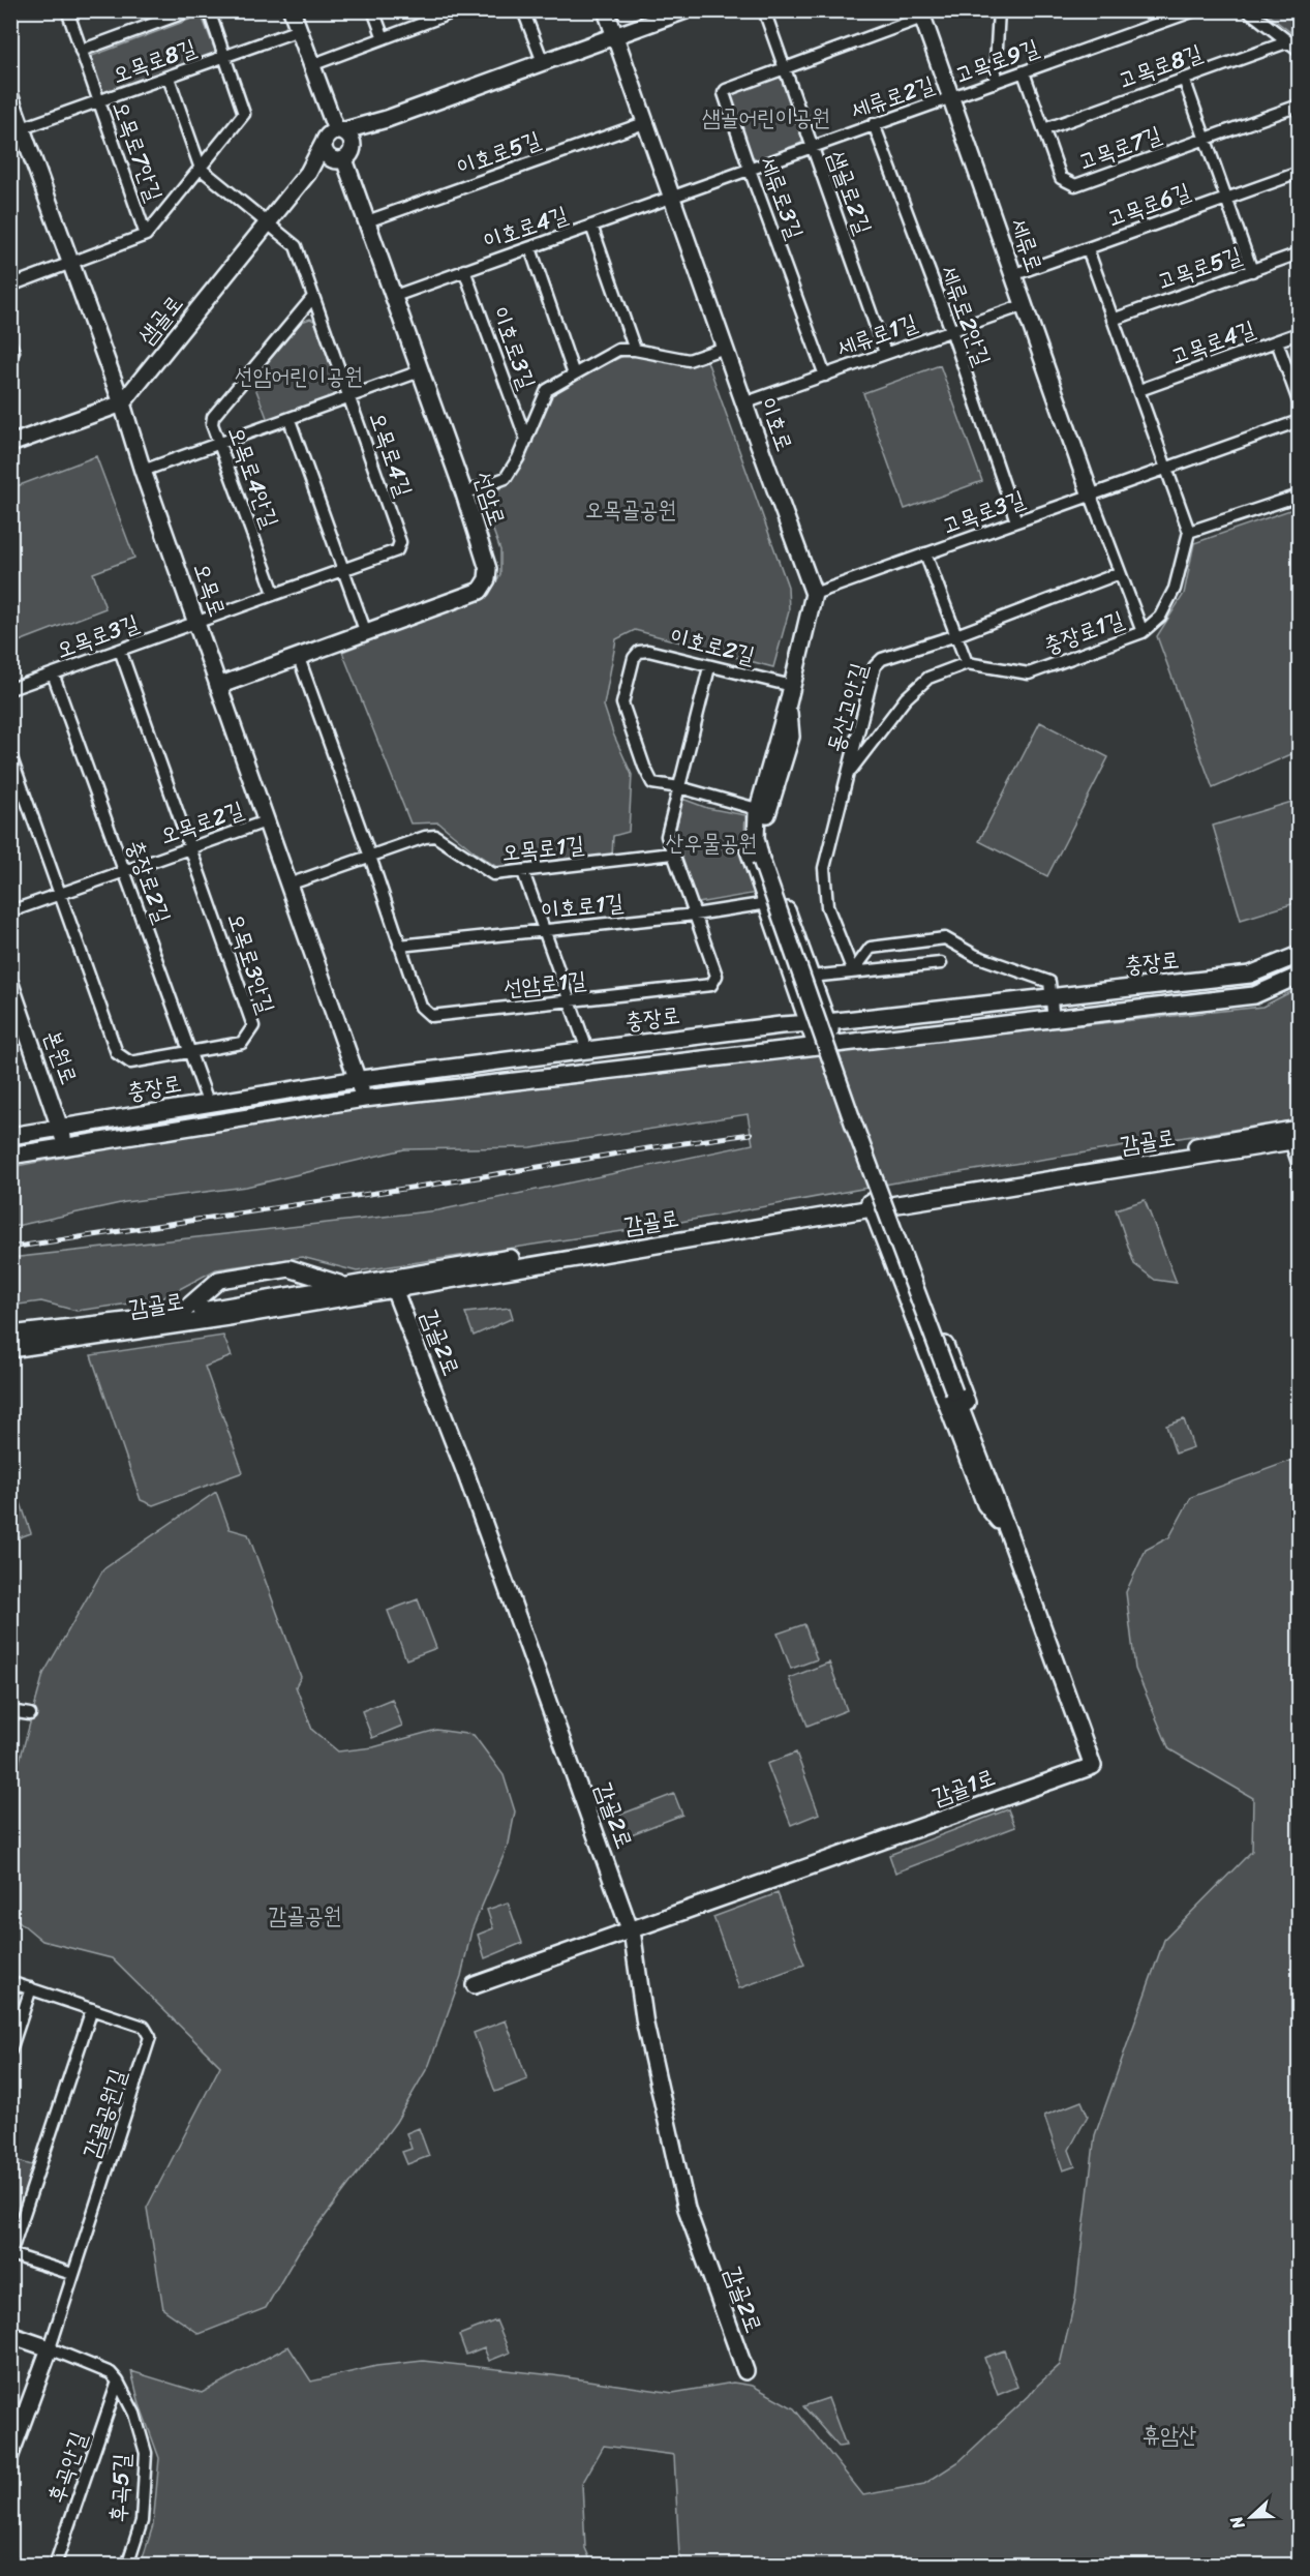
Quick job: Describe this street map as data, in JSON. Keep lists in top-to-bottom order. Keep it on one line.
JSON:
{"streets":{"street":["오목로8길","고목로9길","고목로8길","세류로2길","고목로7길","오목로7안길","이호로5길","샘골로2길","세류로3길","고목로6길","이호로4길","세류로","고목로5길","세류로2안길","샘골로","세류로1길","고목로4길","이호로3길","이호로","오목로4길","오목로4안길","선암로","고목로3길","오목로","충장로1길","오목로3길","이호로2길","동산고안길","오목로2길","오목로1길","충장로2길","이호로1길","충장로","오목로3안길","선암로1길","본원로","감골로","감골2로","감골1로","감골공원길","후곡안길","후곡5길"]},"crossings":[["오목로8길","오목로7안길"],["오목로8길","오목로"],["고목로9길","세류로2길"],["고목로9길","고목로7길"],["고목로9길","세류로"],["고목로8길","고목로7길"],["세류로2길","샘골로2길"],["세류로2길","세류로3길"],["세류로2길","이호로4길"],["세류로2길","세류로"],["세류로2길","세류로2안길"],["세류로2길","이호로"],["이호로5길","이호로"],["이호로5길","선암로"],["샘골로2길","세류로3길"],["샘골로2길","세류로1길"],["세류로3길","세류로"],["세류로3길","세류로1길"],["고목로6길","세류로"],["이호로4길","이호로3길"],["이호로4길","이호로"],["이호로4길","선암로"],["세류로","세류로1길"],["세류로","고목로3길"],["세류로2안길","세류로1길"],["세류로2안길","고목로3길"],["샘골로","오목로4길"],["샘골로","선암로"],["샘골로","오목로"],["세류로1길","이호로"],["이호로3길","이호로"],["이호로3길","선암로"],["이호로","고목로3길"],["오목로4길","오목로4안길"],["오목로4길","오목로"],["오목로4길","오목로3길"],["선암로","오목로"],["선암로","선암로1길"],["오목로","오목로3길"],["오목로","오목로2길"],["오목로","오목로1길"],["오목로","충장로"],["오목로3길","충장로2길"],["오목로3길","오목로3안길"],["이호로2길","선암로1길"],["오목로2길","충장로2길"],["오목로2길","오목로3안길"],["오목로1길","선암로1길"],["충장로2길","충장로"],["충장로2길","오목로3안길"],["이호로1길","선암로1길"],["충장로","본원로"],["감골로","감골2로"],["감골2로","감골1로"],["후곡안길","후곡5길"]],"parks":["샘골어린이공원","선암어린이공원","오목골공원","산우물공원","감골공원","휴암산"],"north":"left"}
